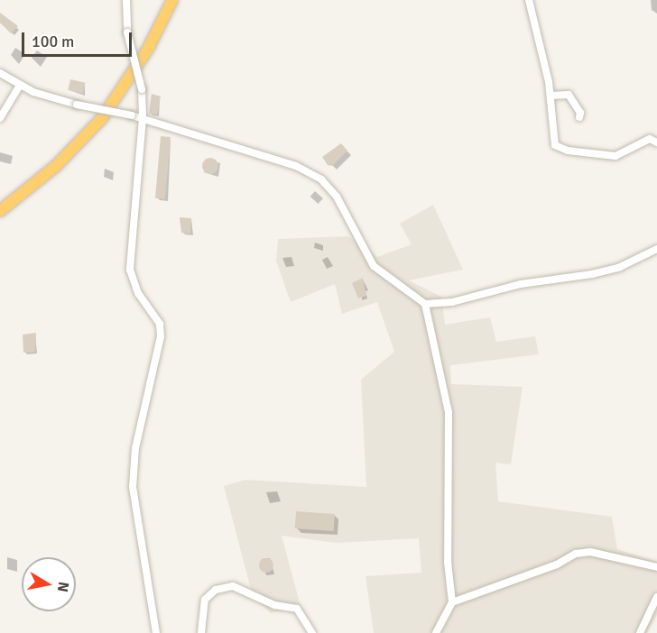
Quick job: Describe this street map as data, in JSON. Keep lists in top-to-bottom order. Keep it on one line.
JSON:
{"scale_bar":"100 m","north":"right"}
